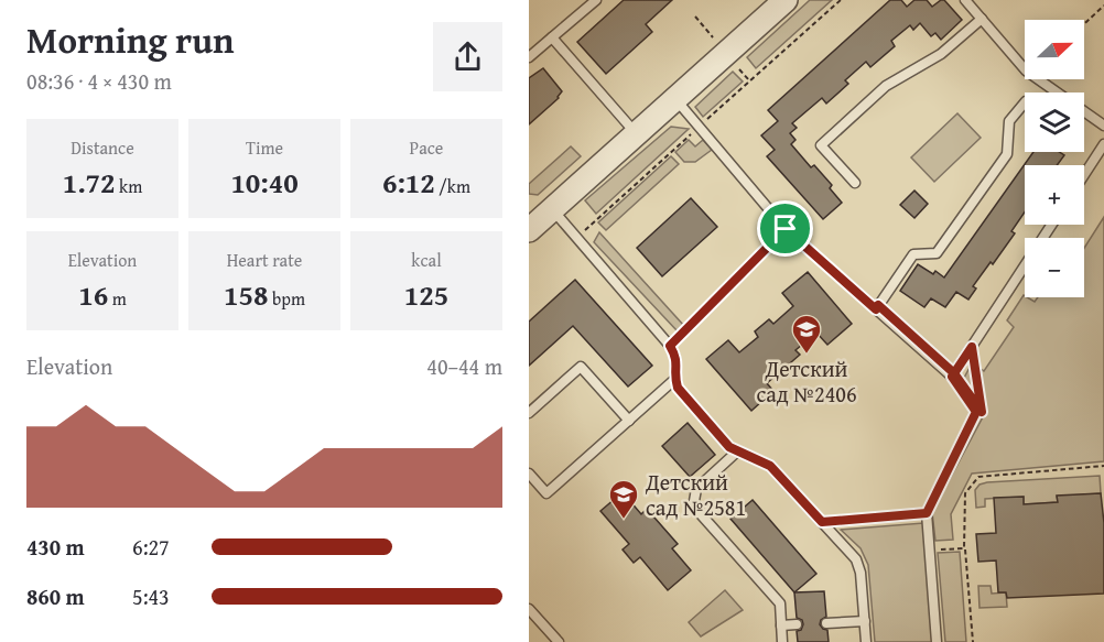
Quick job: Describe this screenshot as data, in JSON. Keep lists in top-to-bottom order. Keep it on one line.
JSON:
{"places":{"school or university":["Детский сад №2406","Детский сад №2581"]},"north":"right","page":{"heading":["Morning run","08:36 · 4 × 430 m"],"map_buttons":["+","−"],"stats":[["Distance","1.72 km"],["Time","10:40"],["Pace","6:12 /km"],["Elevation","16 m"],["Heart rate","158 bpm"],["kcal","125"]],"chart":["Elevation","40–44 m"],"list":[{"name":"430 m","note":"6:27"},{"name":"860 m","note":"5:43"}]}}
